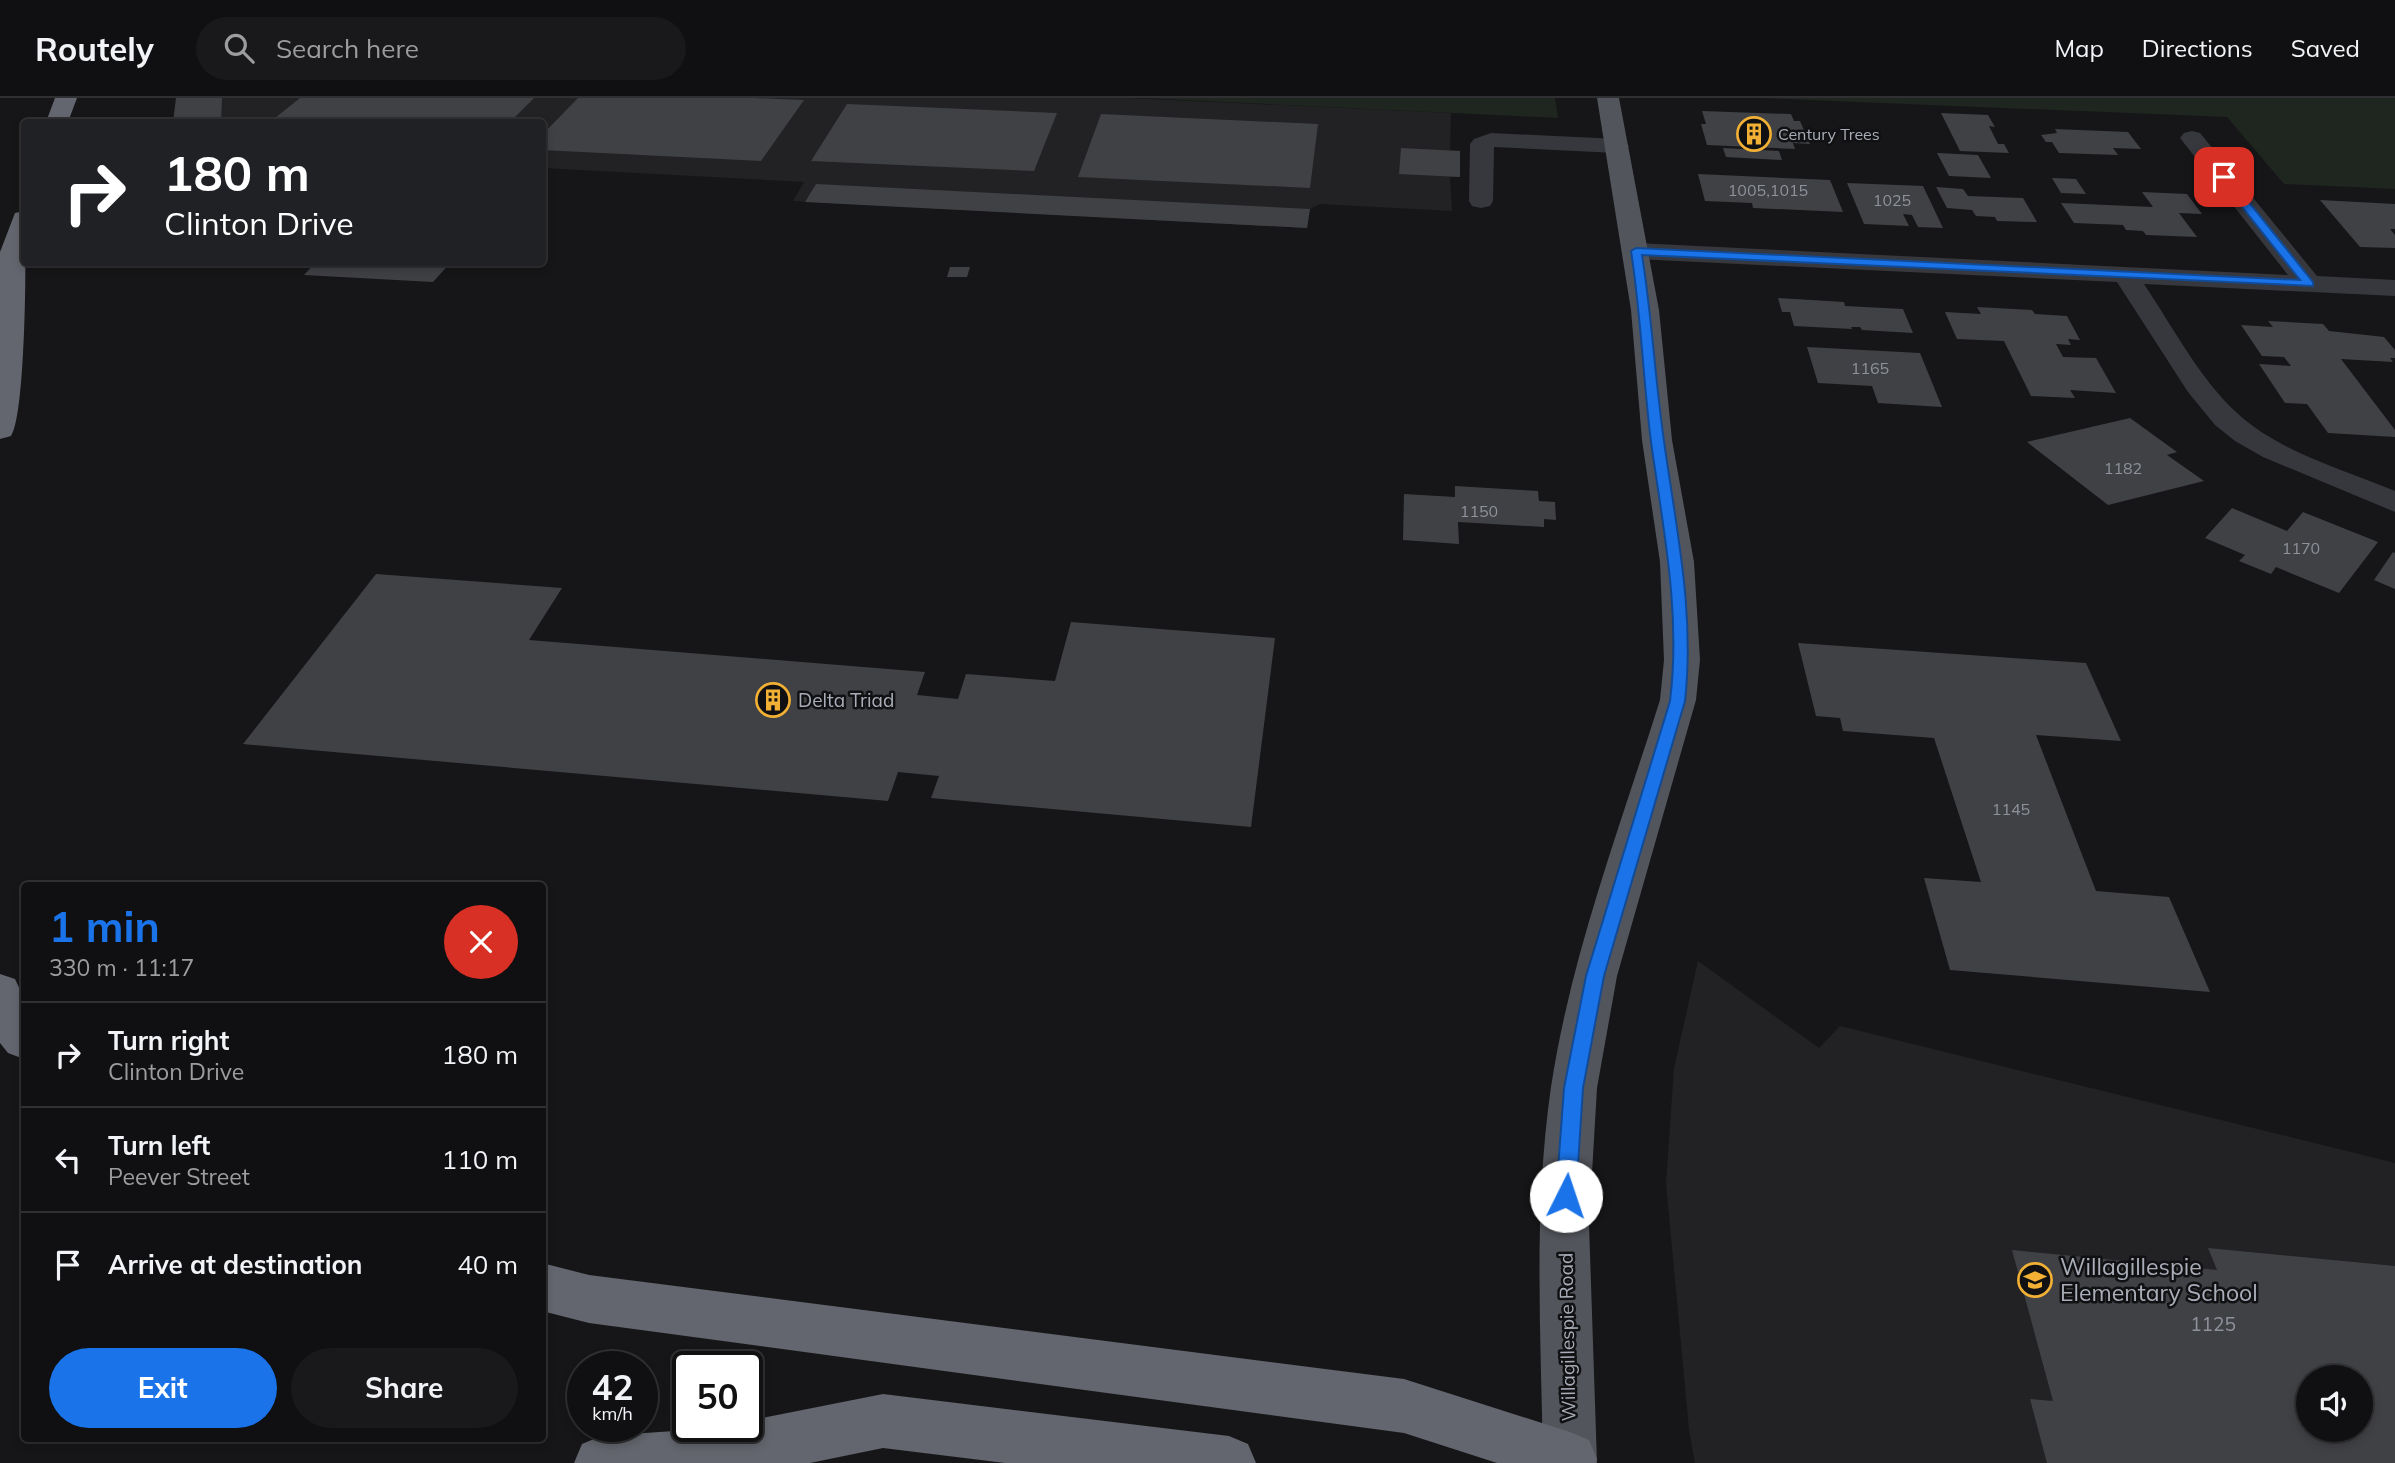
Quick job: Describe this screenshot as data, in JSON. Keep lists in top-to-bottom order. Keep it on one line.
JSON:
{"streets":{"main road":["Willagillespie Road"]},"places":{"building":["Century Trees","Delta Triad"],"school or university":["Willagillespie Elementary School"]},"house_numbers":["1005,1015","1025","1165","1182","1150","1170","1145","1125"],"page":{"header":"Routely","search":"Search here","nav":["Map","Directions","Saved"],"turn":["180 m","Clinton Drive"],"heading":["1 min","330 m · 11:17"],"list":[{"name":"Turn right","note":"Clinton Drive","value":"180 m"},{"name":"Turn left","note":"Peever Street","value":"110 m"},{"name":"Arrive at destination","value":"40 m"}],"buttons":["Exit","Share"],"speed":"42 km/h","limit":"50"}}
